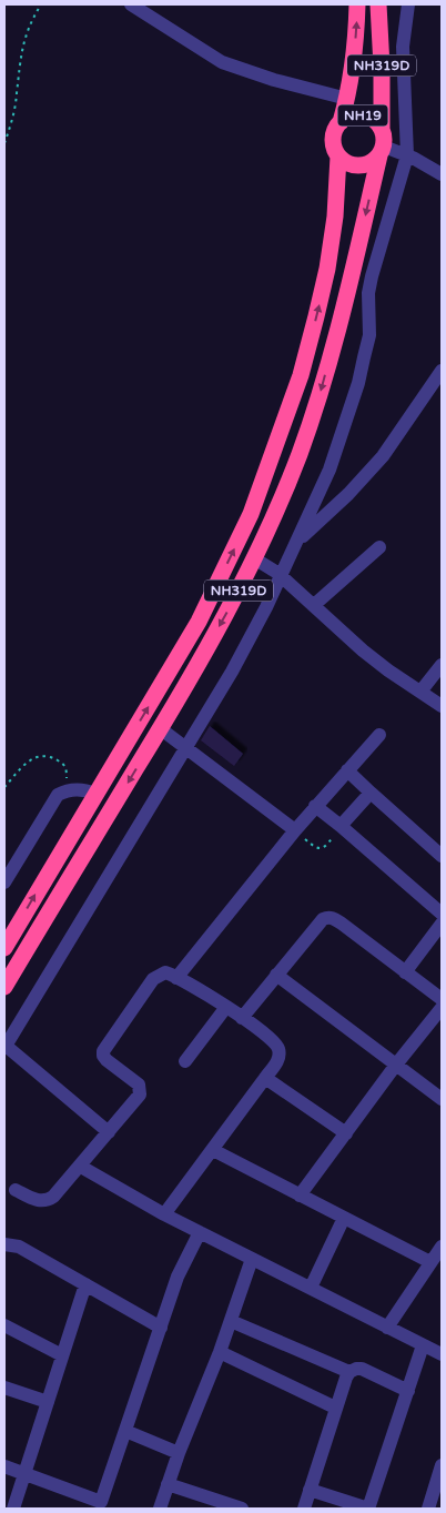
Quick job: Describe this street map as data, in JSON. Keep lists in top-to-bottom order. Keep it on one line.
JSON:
{"streets":{"highway":["NH319D","NH19"]},"crossings":[["NH319D","NH19"]]}
